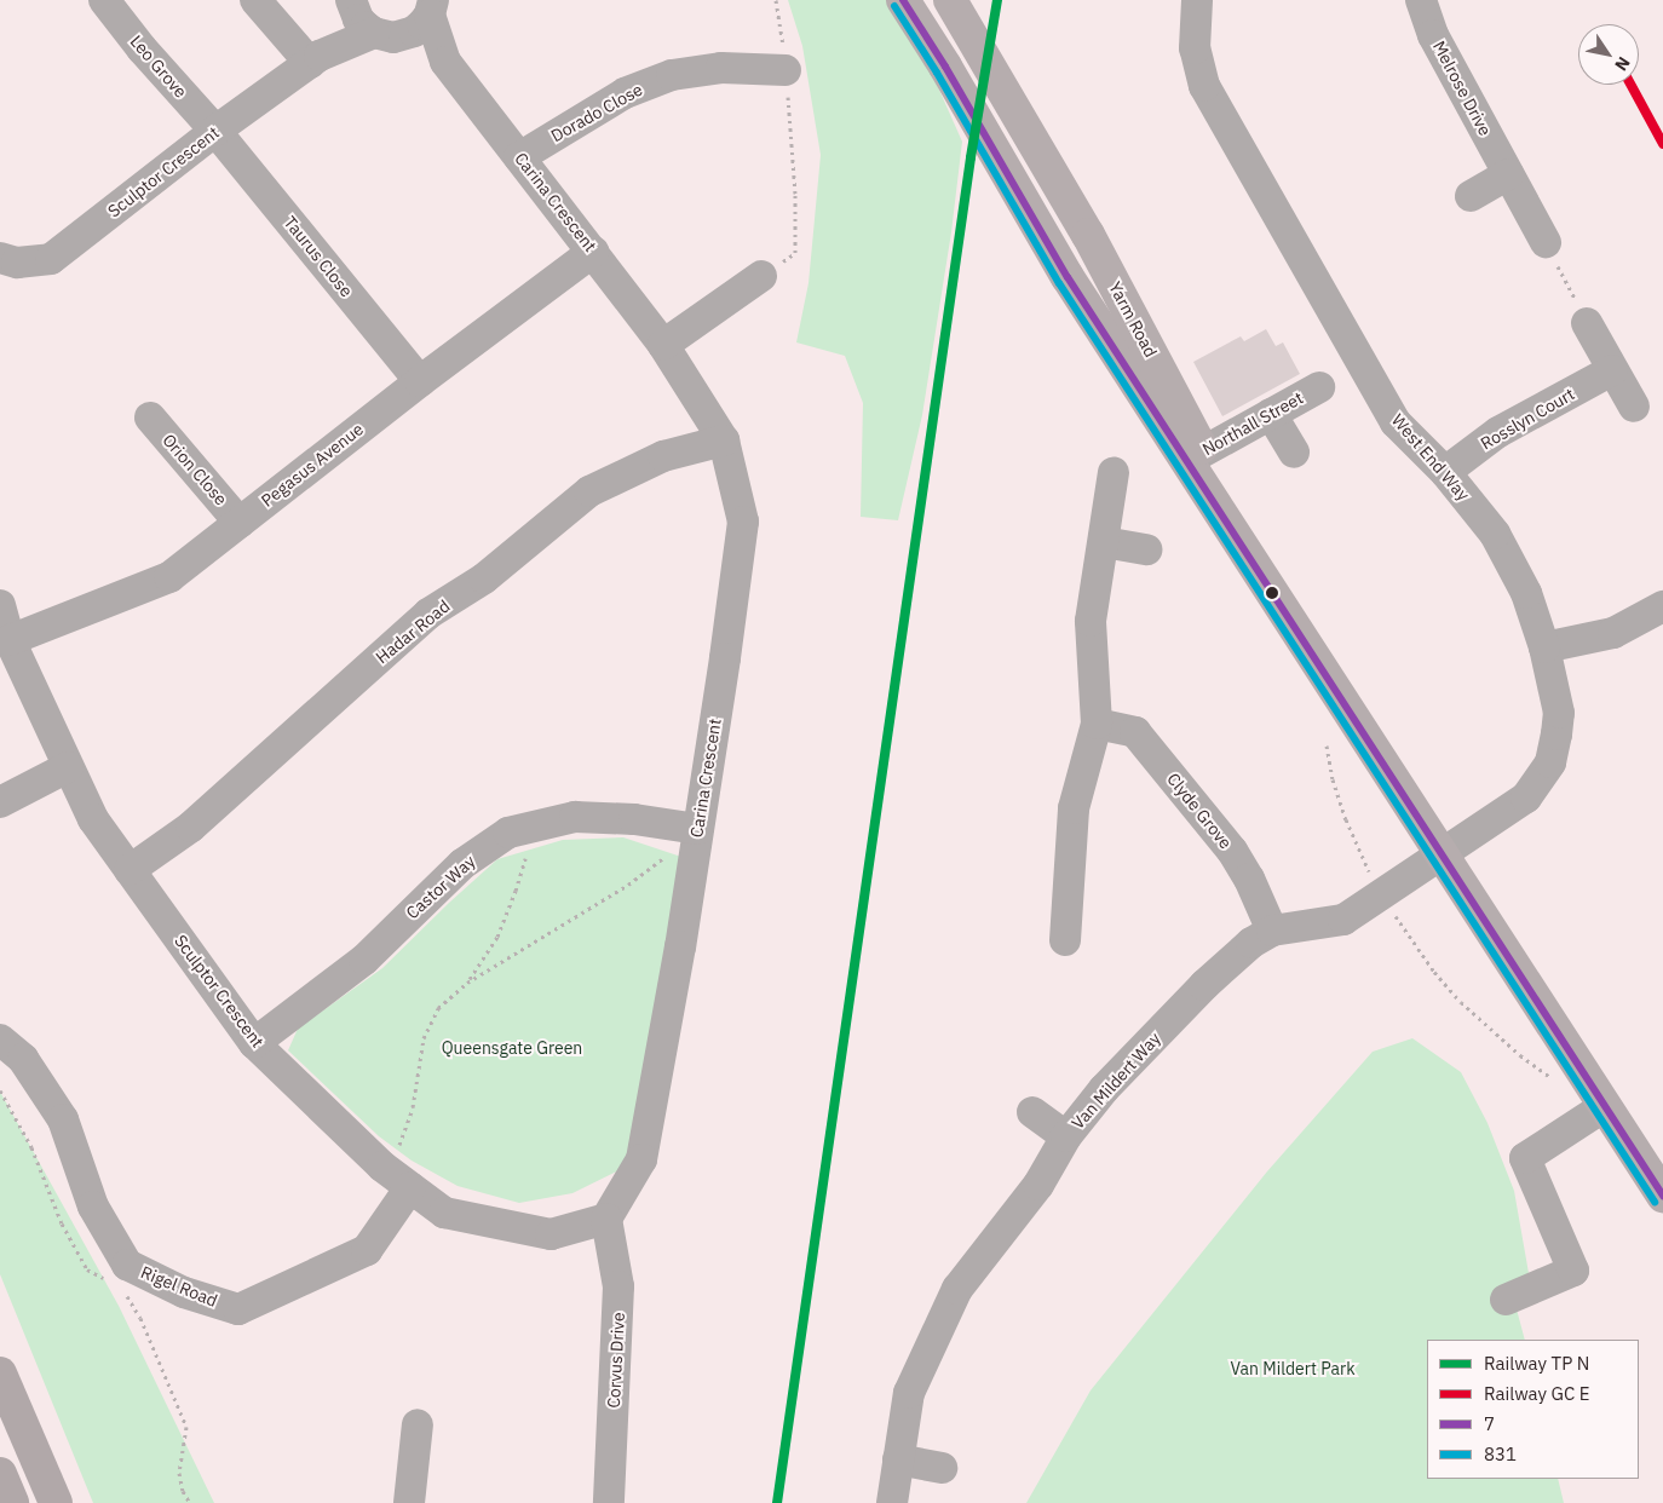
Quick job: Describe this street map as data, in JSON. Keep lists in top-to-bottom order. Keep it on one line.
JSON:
{"streets":{"main road":["Yarm Road"],"street":["Leo Grove","Melrose Drive","Dorado Close","Sculptor Crescent","Carina Crescent","Taurus Close","Rosslyn Court","Northall Street","West End Way","Pegasus Avenue","Orion Close","Hadar Road","Clyde Grove","Castor Way","Van Mildert Way","Rigel Road","Corvus Drive"]},"crossings":[["Leo Grove","Sculptor Crescent"],["Leo Grove","Taurus Close"],["Dorado Close","Carina Crescent"],["Sculptor Crescent","Carina Crescent"],["Sculptor Crescent","Taurus Close"],["Sculptor Crescent","Pegasus Avenue"],["Sculptor Crescent","Hadar Road"],["Sculptor Crescent","Castor Way"],["Sculptor Crescent","Rigel Road"],["Sculptor Crescent","Corvus Drive"],["Carina Crescent","Pegasus Avenue"],["Carina Crescent","Hadar Road"],["Carina Crescent","Castor Way"],["Carina Crescent","Corvus Drive"],["Taurus Close","Pegasus Avenue"],["Yarm Road","Northall Street"],["Yarm Road","West End Way"],["Yarm Road","Van Mildert Way"],["Rosslyn Court","West End Way"],["West End Way","Van Mildert Way"],["Pegasus Avenue","Orion Close"],["Clyde Grove","Van Mildert Way"]],"parks":["Queensgate Green","Van Mildert Park"],"lines":["transit line 7","transit line 831"],"legend":["Railway TP N","Railway GC E","7","831"],"north":"bottom right"}
